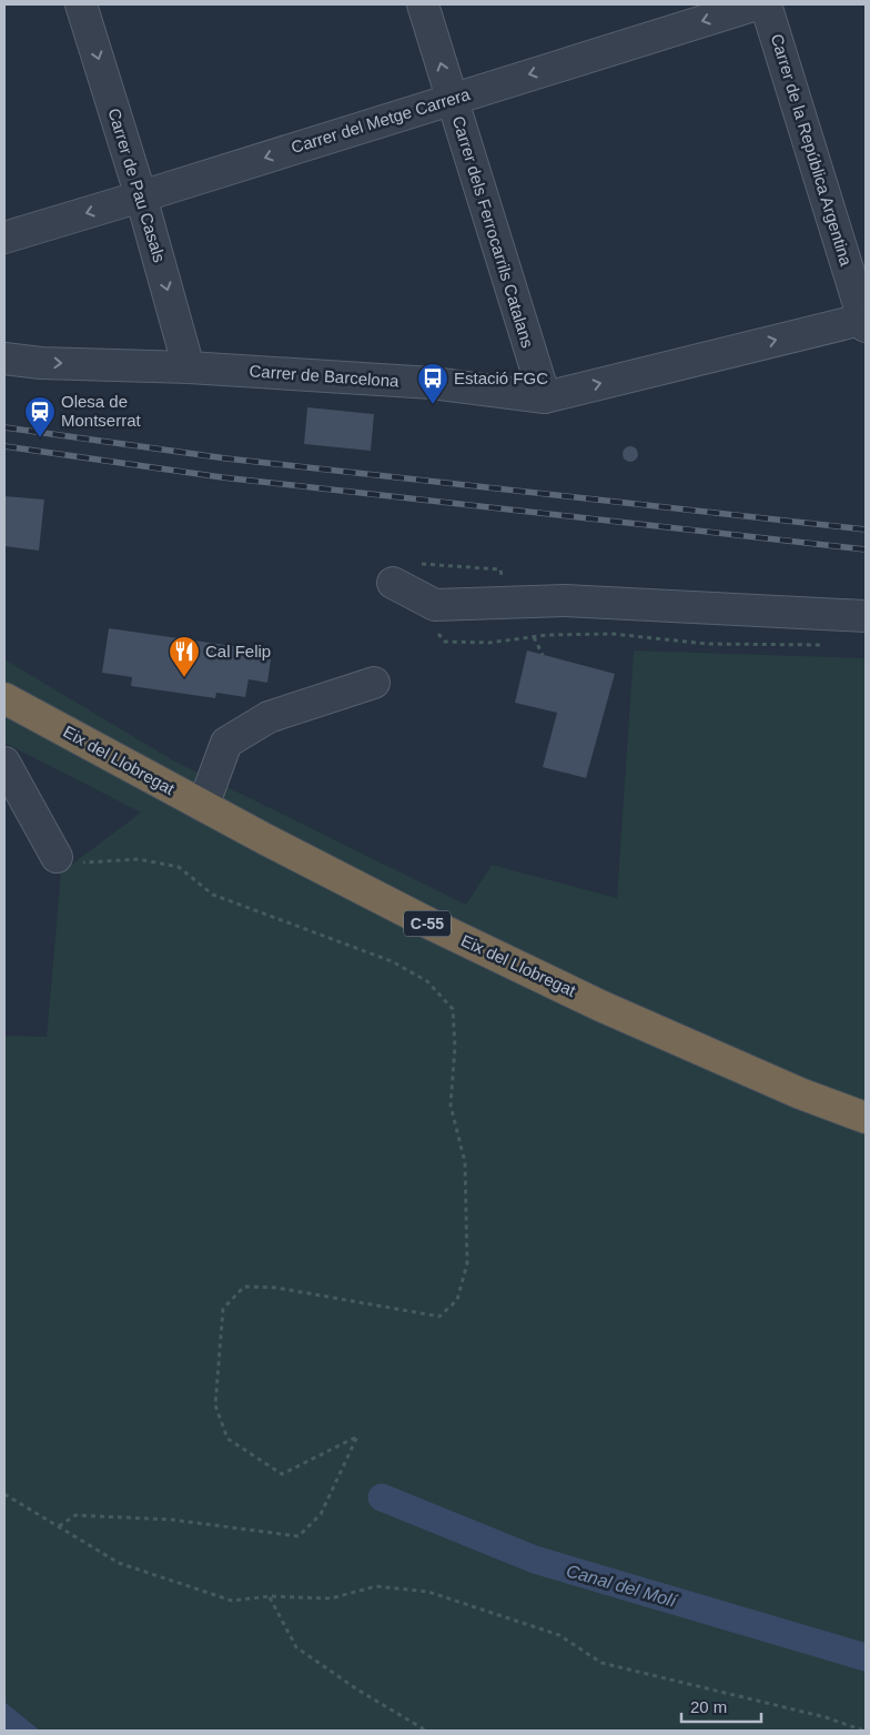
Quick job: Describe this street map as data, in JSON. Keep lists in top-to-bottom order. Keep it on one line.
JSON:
{"streets":{"highway":["Eix del Llobregat","C-55"],"street":["Carrer del Metge Carrera","Carrer de la República Argentina","Carrer de Pau Casals","Carrer dels Ferrocarrils Catalans","Carrer de Barcelona"]},"crossings":[["Carrer del Metge Carrera","Carrer de Pau Casals"],["Carrer del Metge Carrera","Carrer dels Ferrocarrils Catalans"],["Carrer de la República Argentina","Carrer de Barcelona"],["Carrer de Pau Casals","Carrer de Barcelona"],["Carrer dels Ferrocarrils Catalans","Carrer de Barcelona"]],"one_way":["Carrer del Metge Carrera","Carrer de Pau Casals"],"water":["Canal del Molí"],"places":{"bus stop":["Estació FGC"],"station":["Olesa de Montserrat"],"restaurant":["Cal Felip"]},"scale_bar":"20 m"}
